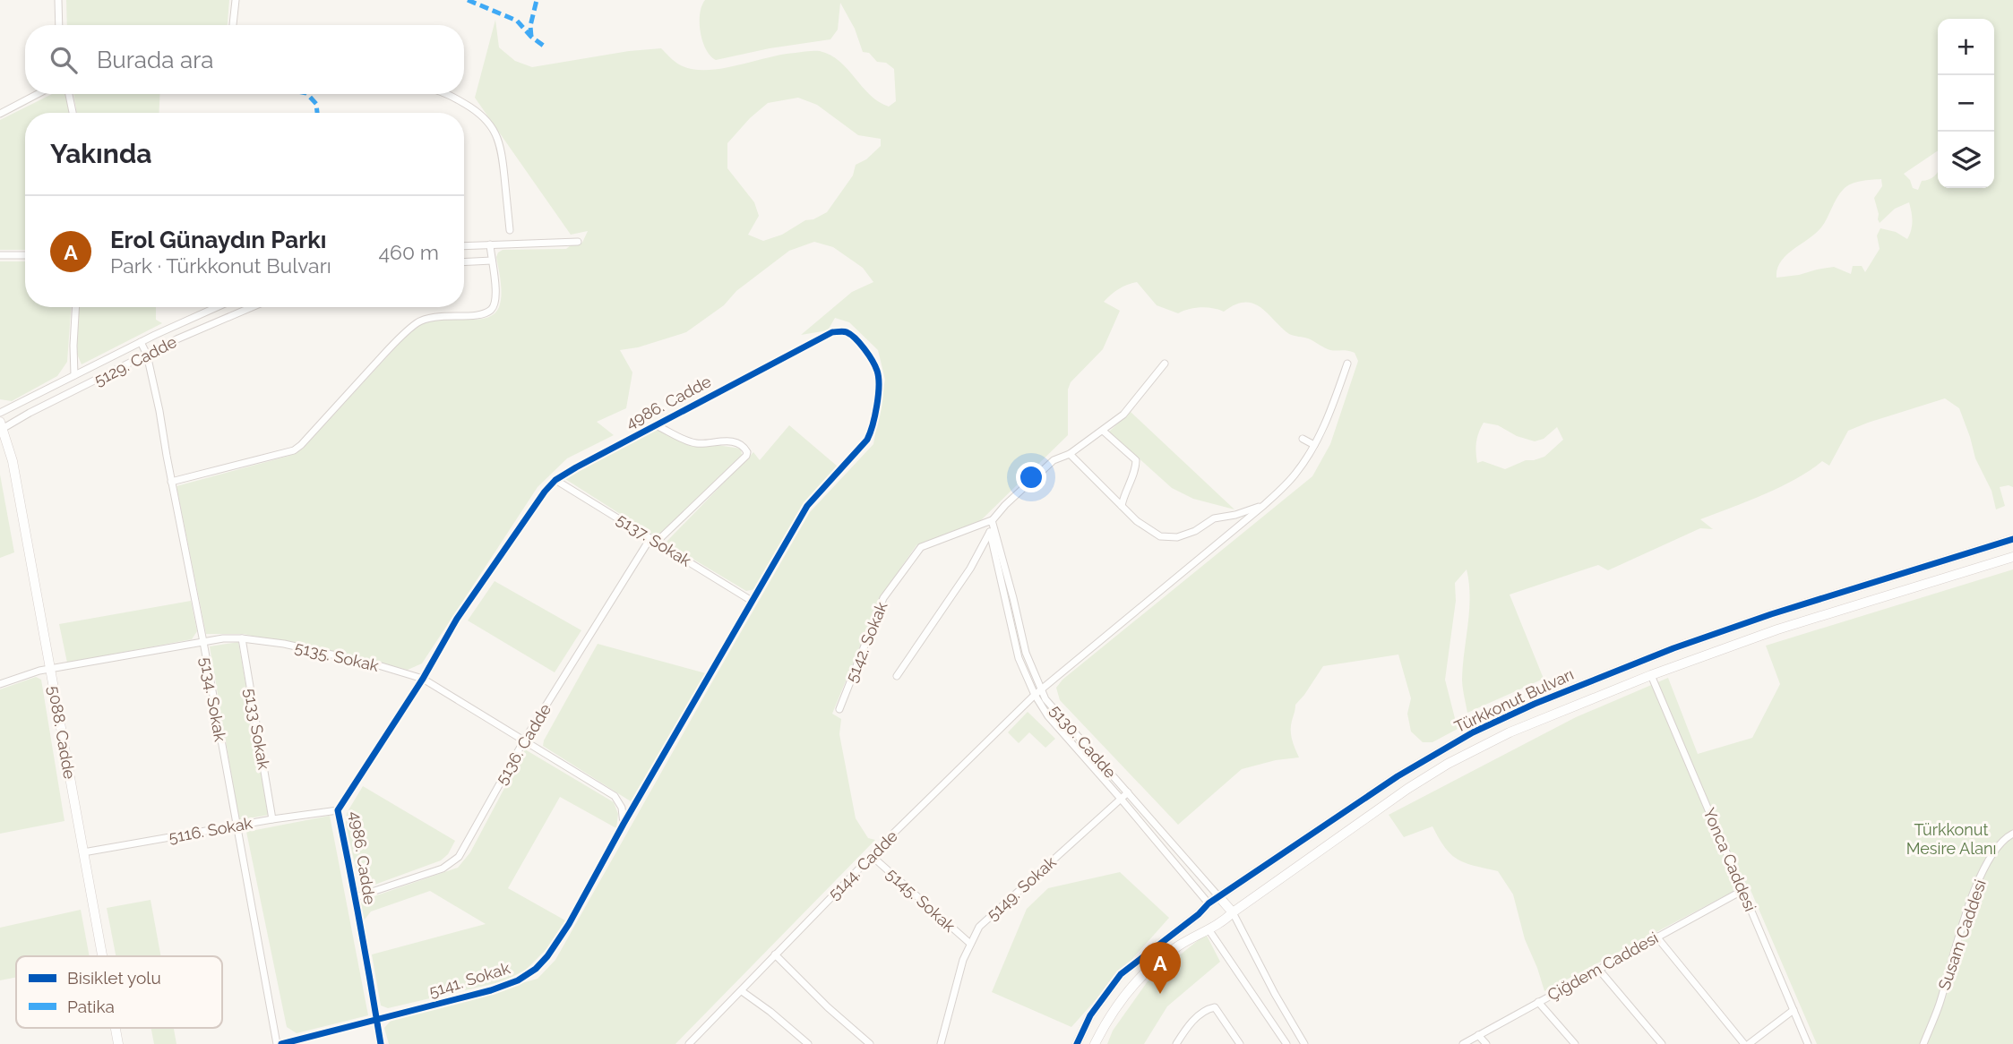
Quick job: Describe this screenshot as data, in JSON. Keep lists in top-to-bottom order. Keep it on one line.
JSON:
{"streets":{"street":["5129. Cadde","4986. Cadde","5137. Sokak","5142. Sokak","5135. Sokak","5134. Sokak","Türkkonut Bulvarı","5133 Sokak","5088. Cadde","5130. Cadde","5136. Cadde","5116. Sokak","Yonca Caddesi","5144. Cadde","5149. Sokak","5145. Sokak","Susam Caddesi","Çiğdem Caddesi","5141. Sokak"]},"crossings":[["5129. Cadde","5134. Sokak"],["5129. Cadde","5088. Cadde"],["4986. Cadde","5137. Sokak"],["4986. Cadde","5135. Sokak"],["4986. Cadde","5136. Cadde"],["4986. Cadde","5116. Sokak"],["4986. Cadde","5141. Sokak"],["5137. Sokak","5136. Cadde"],["5142. Sokak","5130. Cadde"],["5135. Sokak","5134. Sokak"],["5135. Sokak","5133 Sokak"],["5135. Sokak","5088. Cadde"],["5135. Sokak","5136. Cadde"],["5135. Sokak","5141. Sokak"],["5134. Sokak","5116. Sokak"],["5134. Sokak","5141. Sokak"],["Türkkonut Bulvarı","5130. Cadde"],["Türkkonut Bulvarı","Yonca Caddesi"],["5133 Sokak","5116. Sokak"],["5088. Cadde","5116. Sokak"],["5130. Cadde","5144. Cadde"],["5130. Cadde","5149. Sokak"],["Yonca Caddesi","Çiğdem Caddesi"],["5144. Cadde","5145. Sokak"],["5149. Sokak","5145. Sokak"]],"parks":["Türkkonut Mesire Alanı"],"legend":["Bisiklet yolu","Patika"],"page":{"map_buttons":["+","−"],"search":"Burada ara","heading":"Yakında","list":[{"mark":"A","name":"Erol Günaydın Parkı","note":"Park · Türkkonut Bulvarı","value":"460 m"}],"pins":"A"}}
